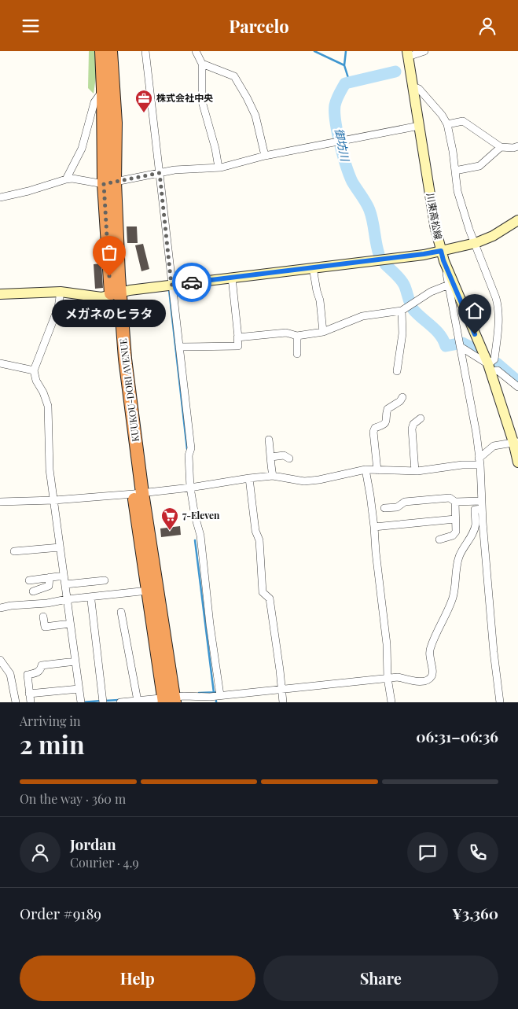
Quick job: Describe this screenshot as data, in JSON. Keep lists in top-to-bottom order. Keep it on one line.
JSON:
{"streets":{"highway":["KUUKOU-DORI AVENUE"],"street":["川東高松線"]},"water":["御坊川"],"places":{"office":["株式会社中央"],"other":["メガネのヒラタ"],"supermarket":["7-Eleven"]},"page":{"header":"Parcelo","bubble":"メガネのヒラタ","heading":["2 min","Arriving in","06:31–06:36"],"panel":["Jordan","Courier · 4.9","Order #9189","¥3,360"],"bar":"On the way · 360 m","buttons":["Help","Share"]}}
